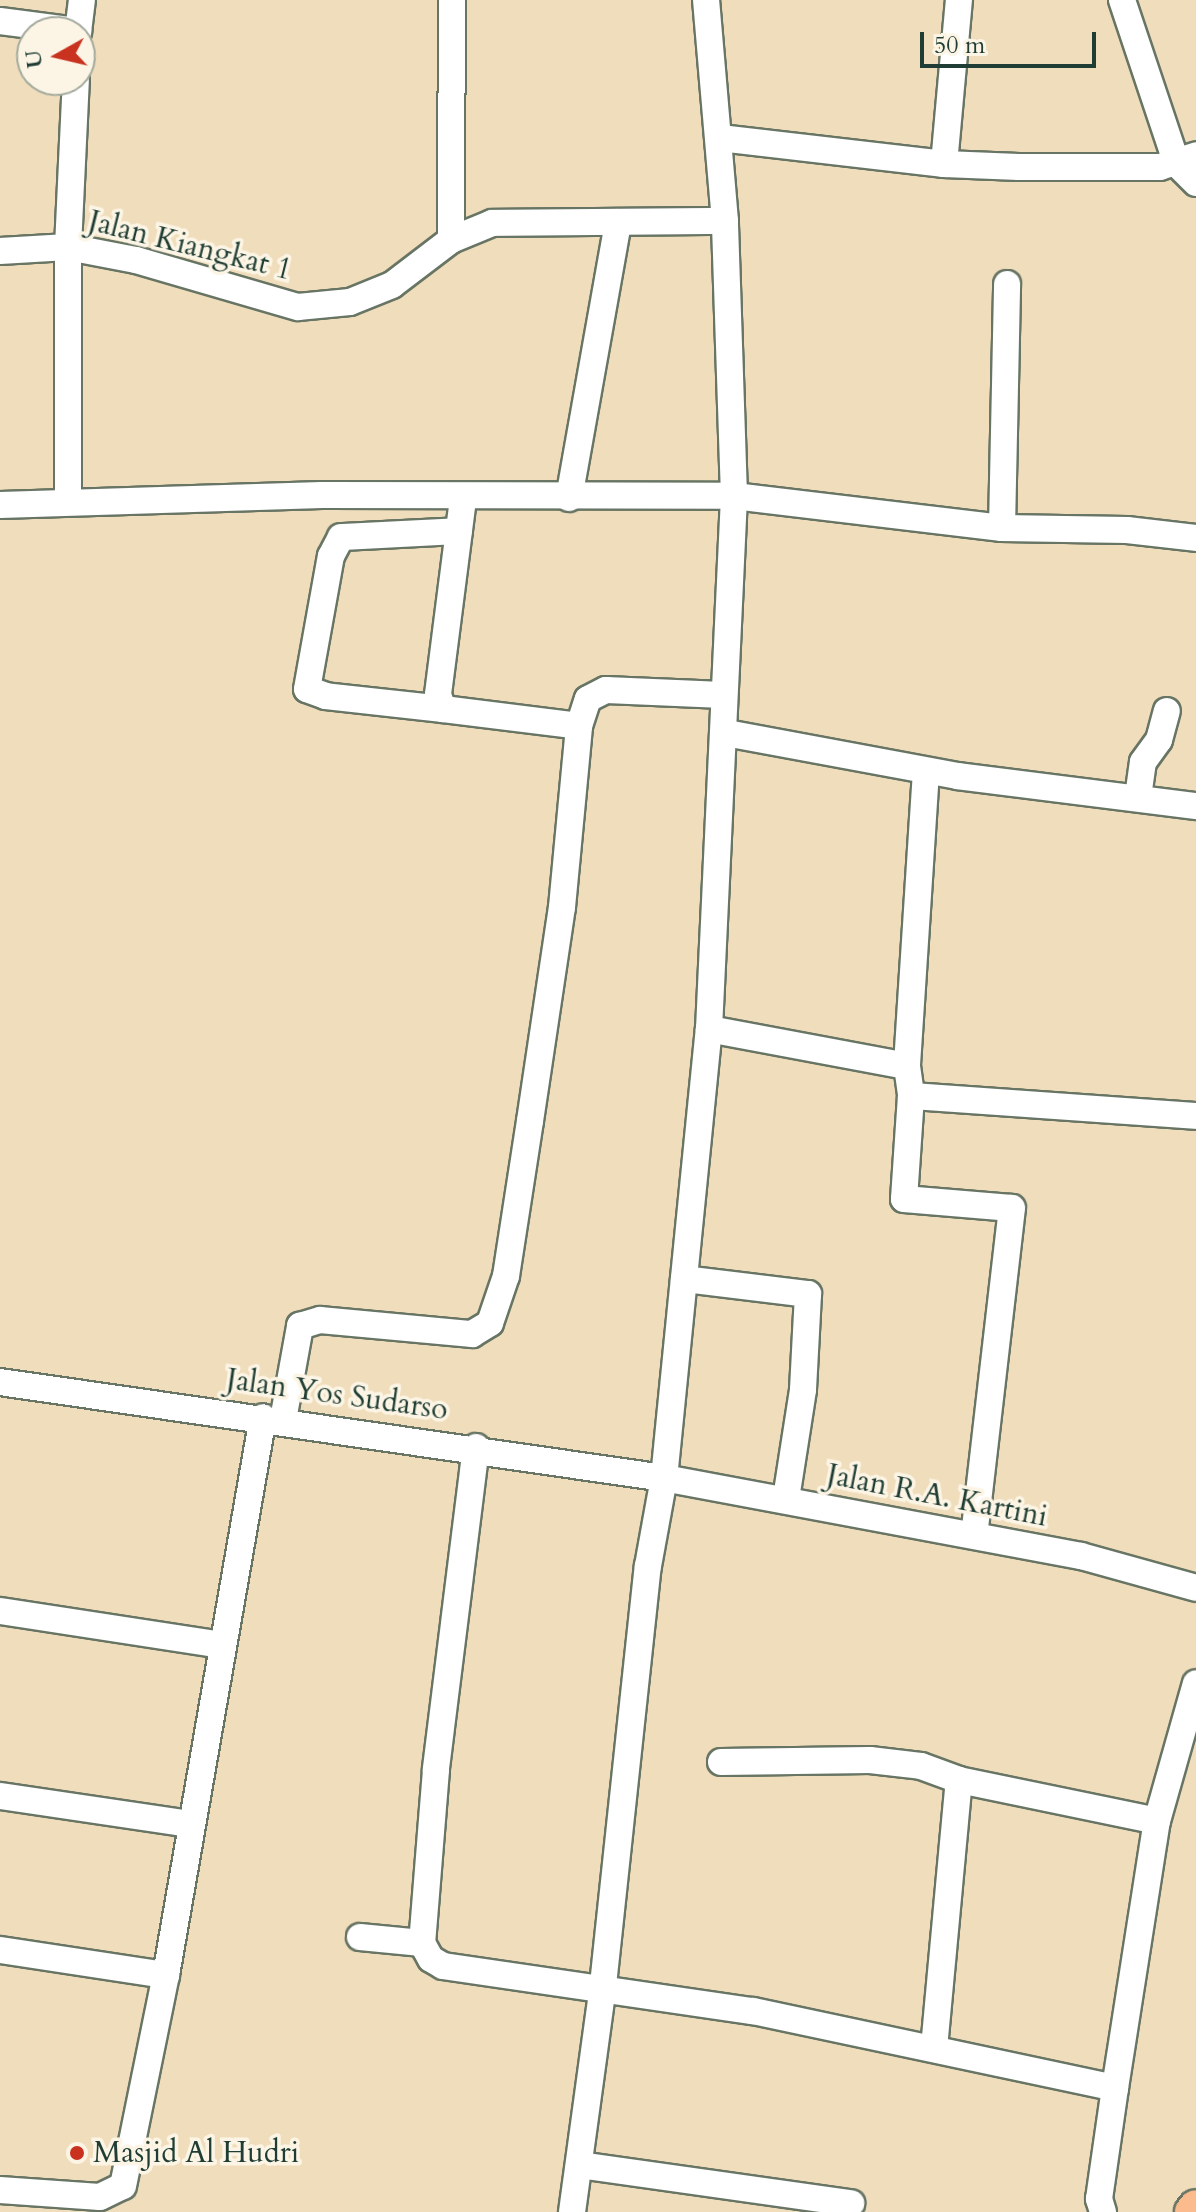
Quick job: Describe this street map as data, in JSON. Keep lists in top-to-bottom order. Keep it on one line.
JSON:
{"streets":{"street":["Jalan Kiangkat 1","Jalan Yos Sudarso","Jalan R.A. Kartini"]},"crossings":[["Jalan Yos Sudarso","Jalan R.A. Kartini"]],"places":["Masjid Al Hudri"],"scale_bar":"50 m","north":"left"}
